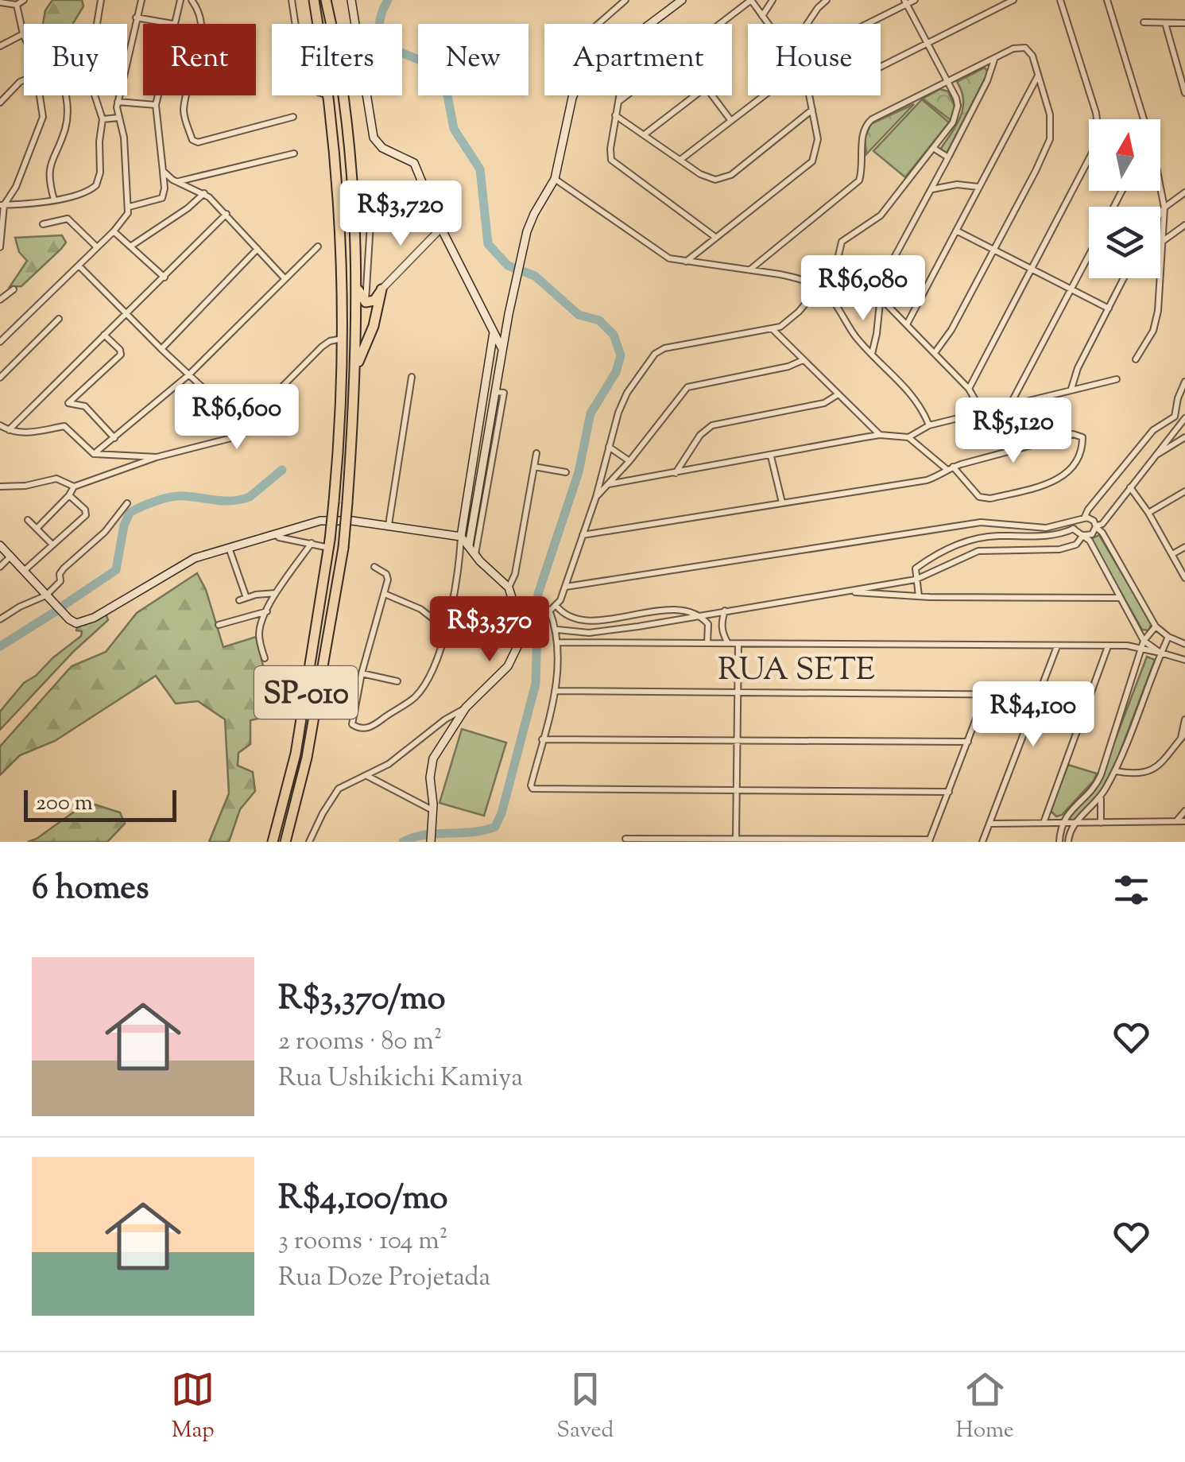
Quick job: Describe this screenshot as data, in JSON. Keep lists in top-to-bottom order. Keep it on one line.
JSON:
{"streets":{"highway":["SP-010"],"street":["RUA SETE"]},"scale_bar":"200 m","north":"top","page":{"chip":["Buy","Rent","Filters","New","Apartment","House"],"price":["R$3,720","R$6,080","R$6,600","R$5,120","R$3,370","R$4,100"],"scale":"200 m","heading":"6 homes","list":[{"name":"R$3,370/mo","note":"2 rooms · 80 m² · Rua Ushikichi Kamiya"},{"name":"R$4,100/mo","note":"3 rooms · 104 m² · Rua Doze Projetada"}],"tabs":["Map","Saved","Home"]}}
